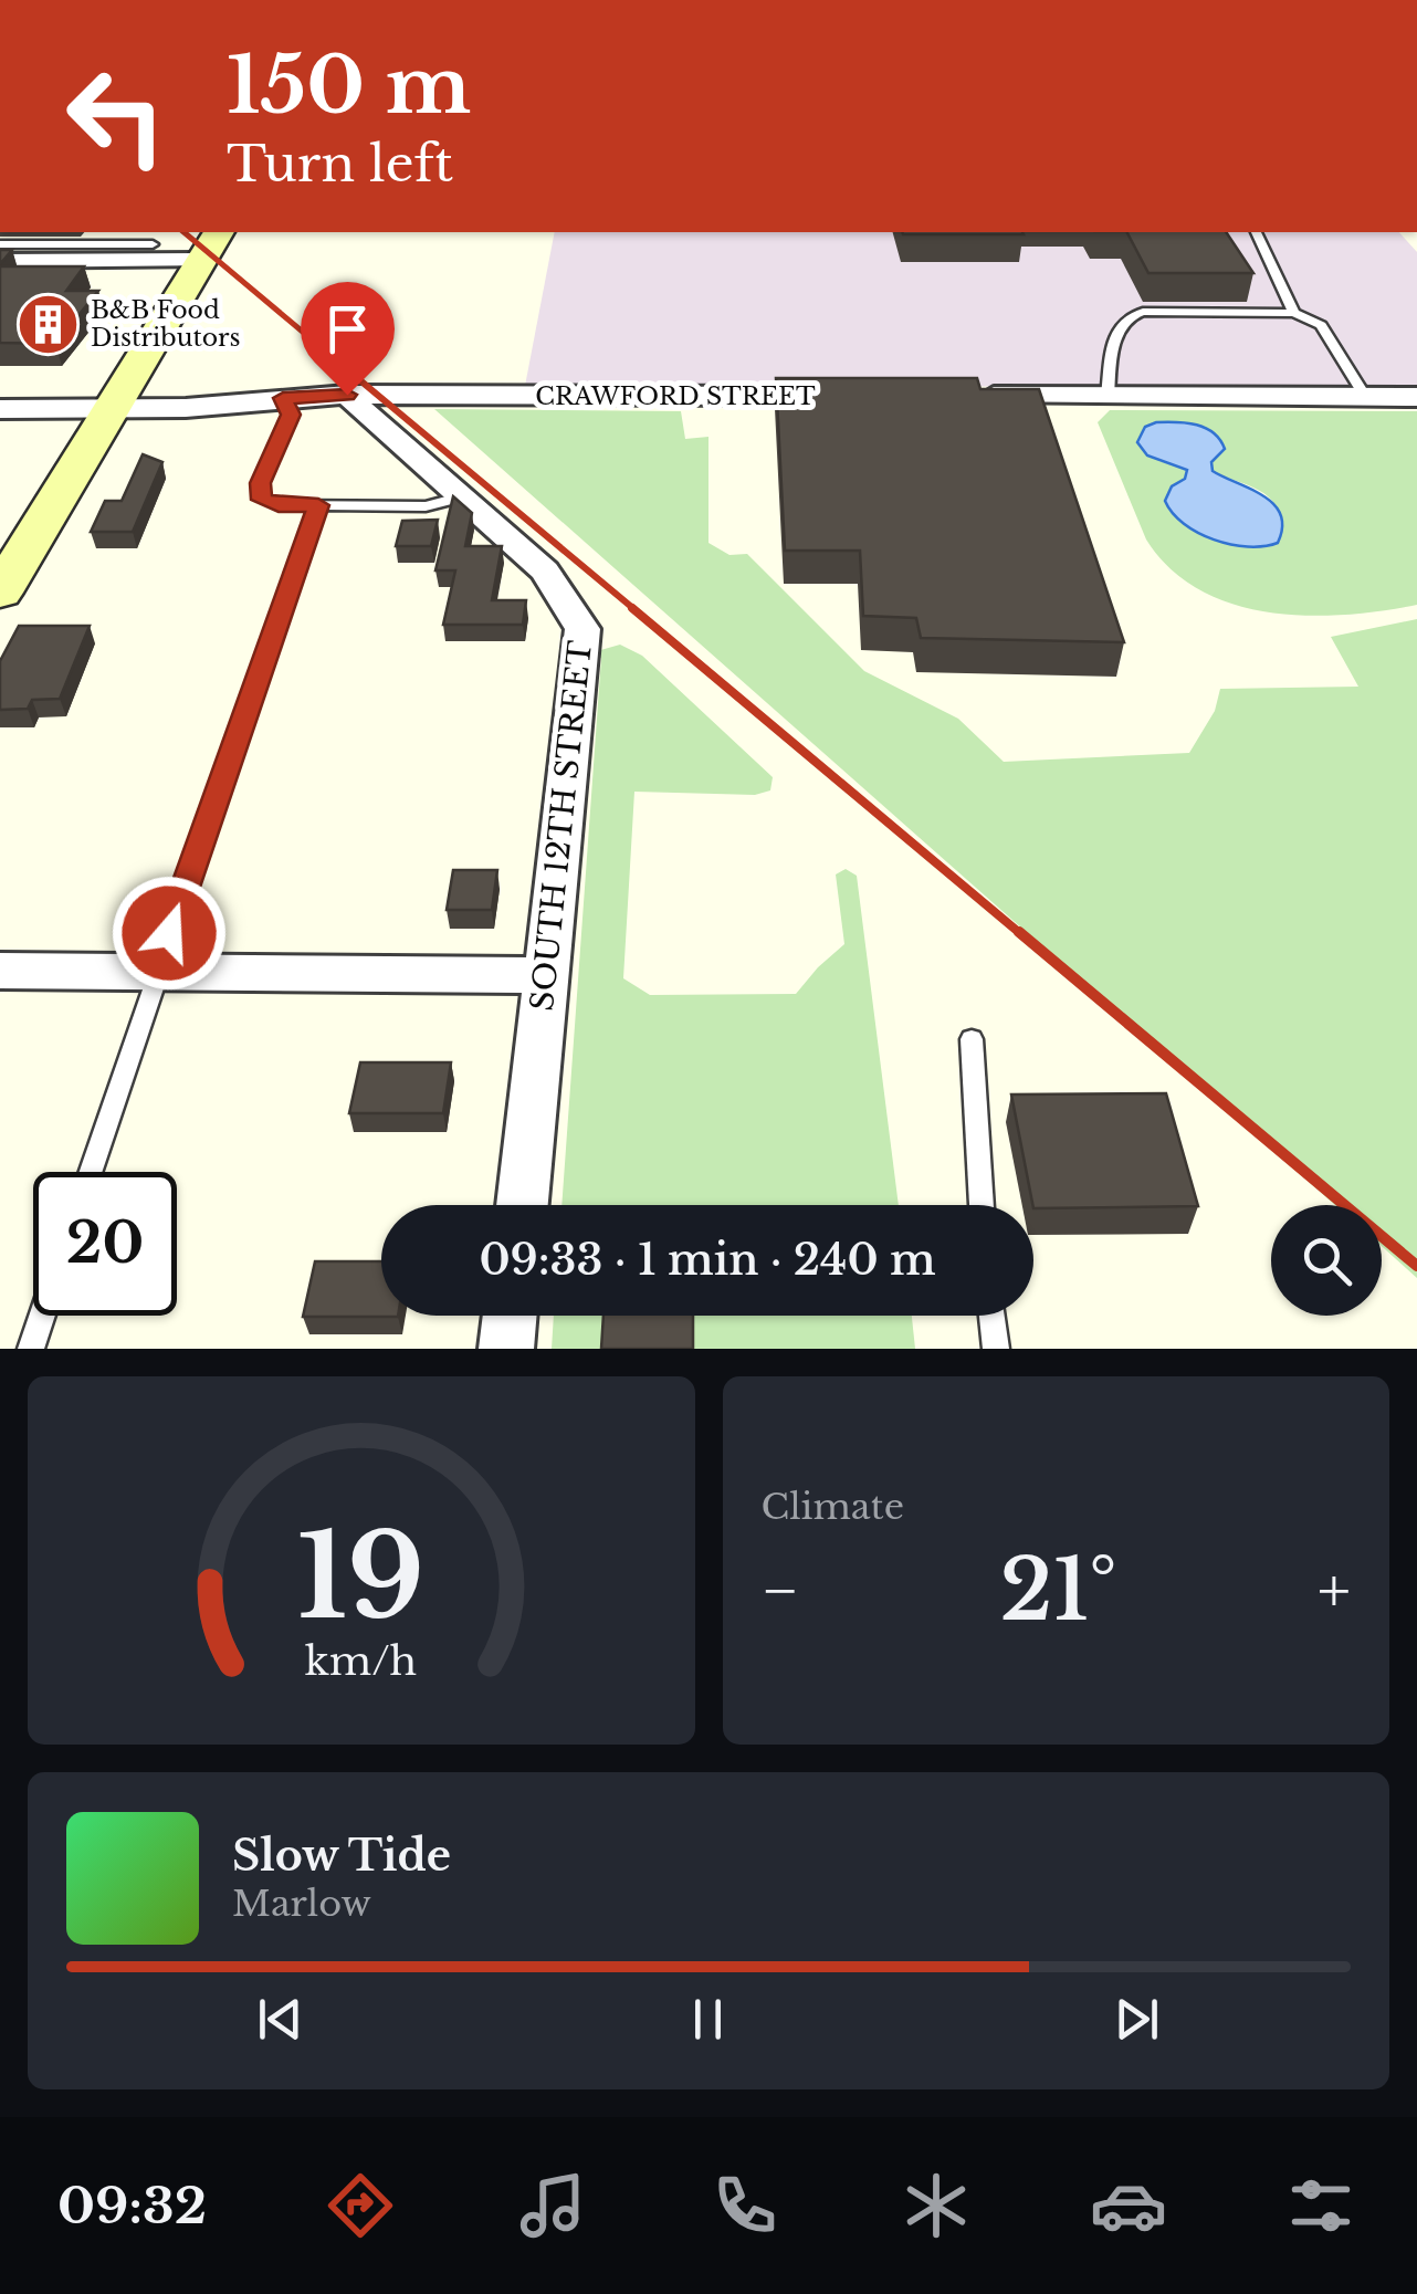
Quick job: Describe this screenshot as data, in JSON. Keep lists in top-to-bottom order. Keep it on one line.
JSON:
{"streets":{"street":["CRAWFORD STREET","SOUTH 12TH STREET"]},"crossings":[["CRAWFORD STREET","SOUTH 12TH STREET"]],"places":{"building":["B&B Food Distributors"]},"page":{"turn":["150 m","Turn left"],"limit":"20","trip":"09:33 · 1 min · 240 m","tile":"Climate","heat":["−","21°","+"],"song":["Slow Tide","Marlow"],"tabs":"09:32","gauge":["19","km/h"]}}
